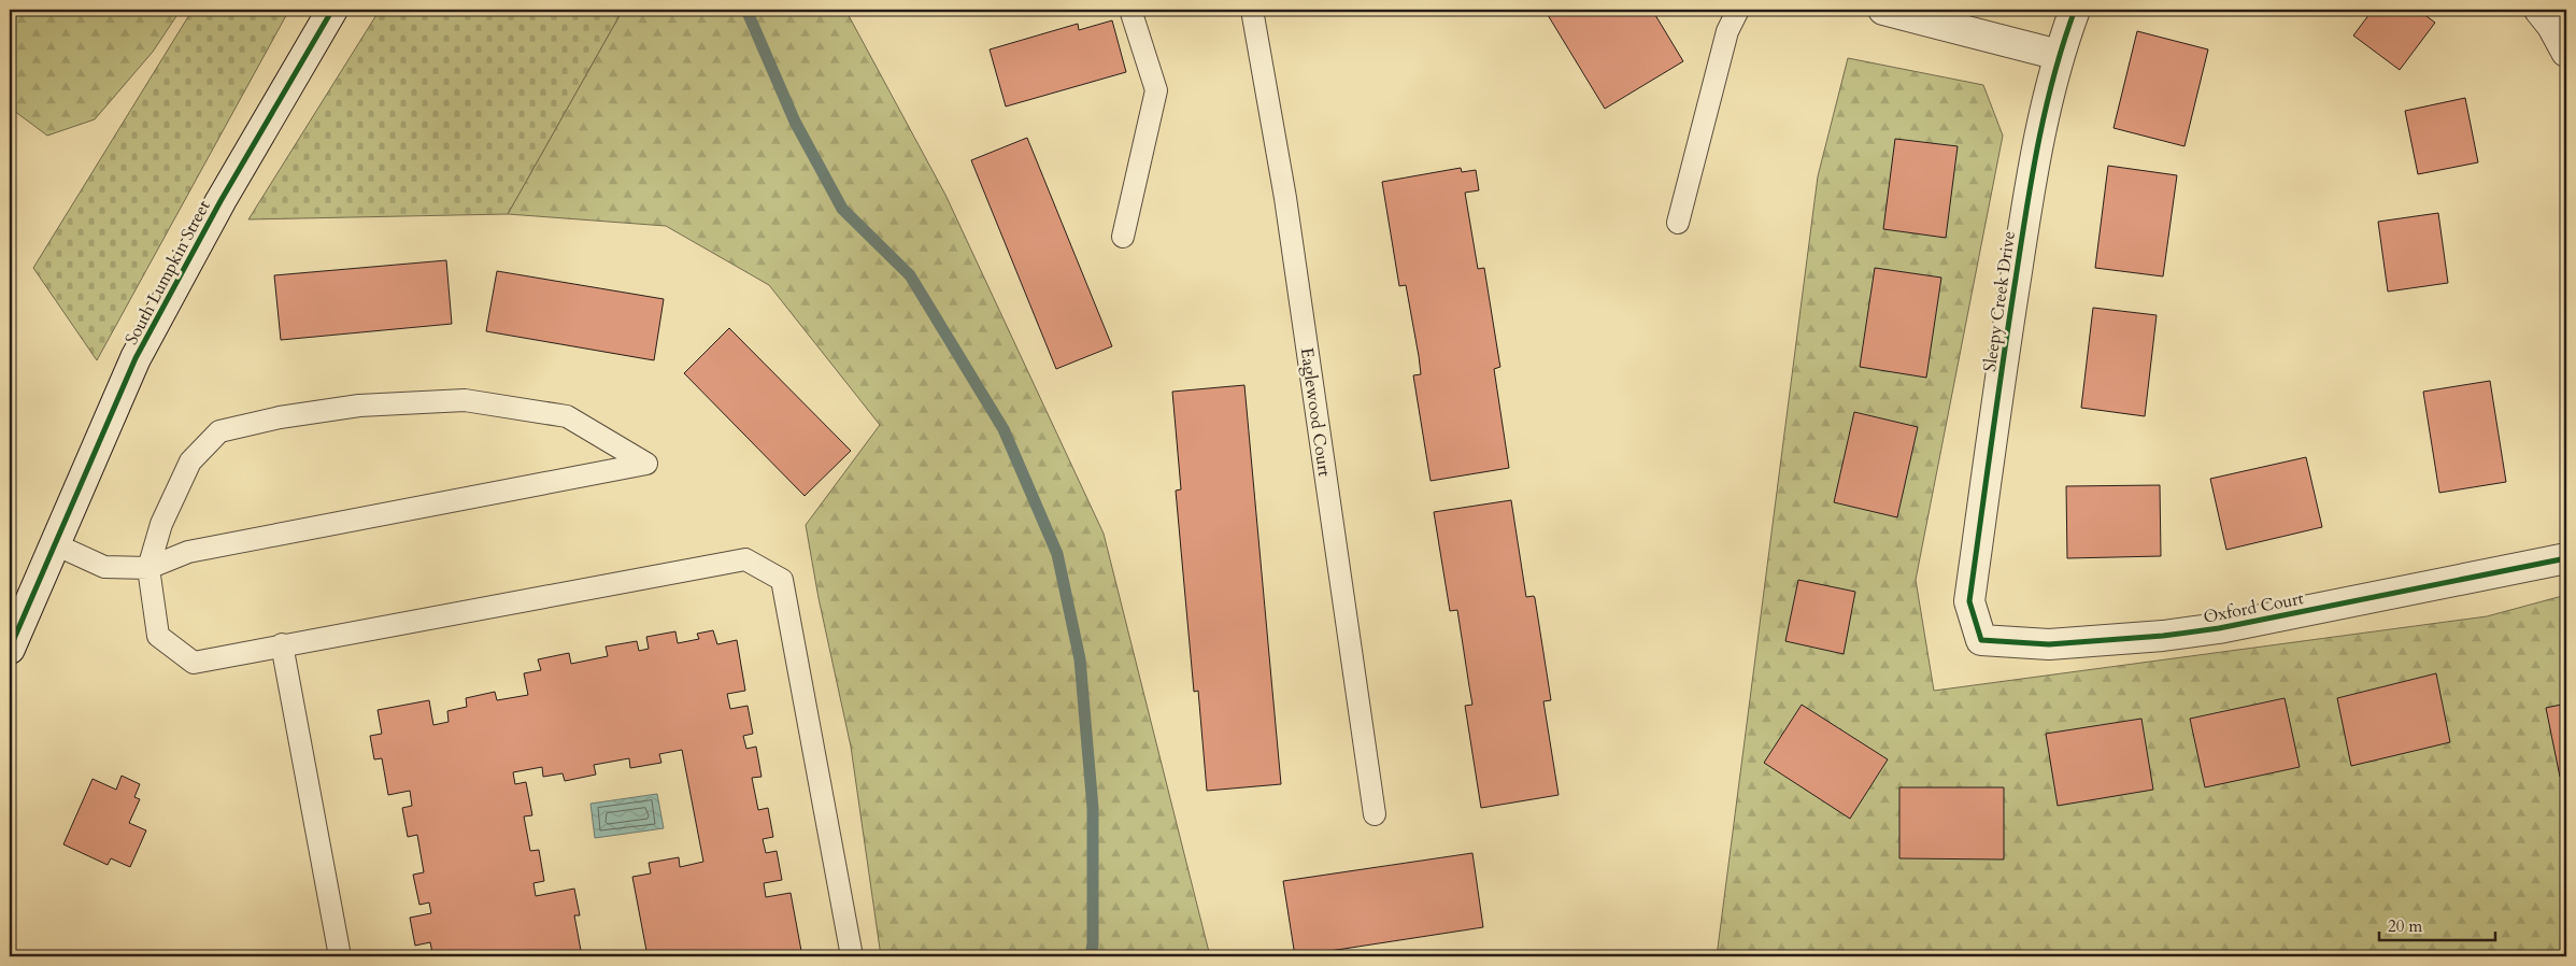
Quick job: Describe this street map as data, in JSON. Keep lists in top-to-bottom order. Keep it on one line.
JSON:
{"streets":{"street":["South Lumpkin Street","Sleepy Creek Drive","Oxford Court"],"lane":["Eaglewood Court"]},"crossings":[["Sleepy Creek Drive","Oxford Court"]],"scale_bar":"20 m"}
